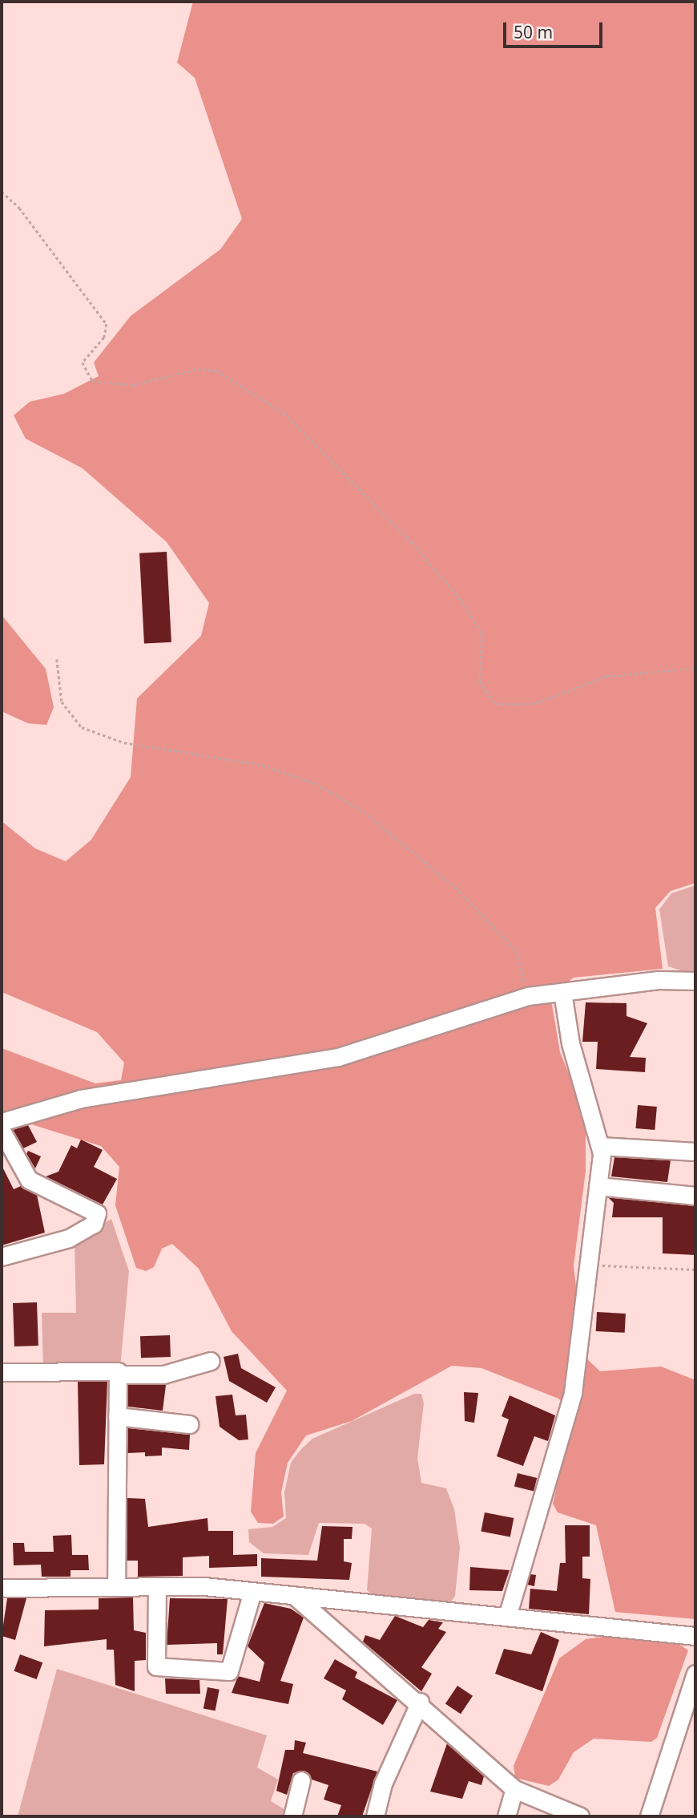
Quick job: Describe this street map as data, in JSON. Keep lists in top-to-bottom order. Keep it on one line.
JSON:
{"scale_bar":"50 m"}
